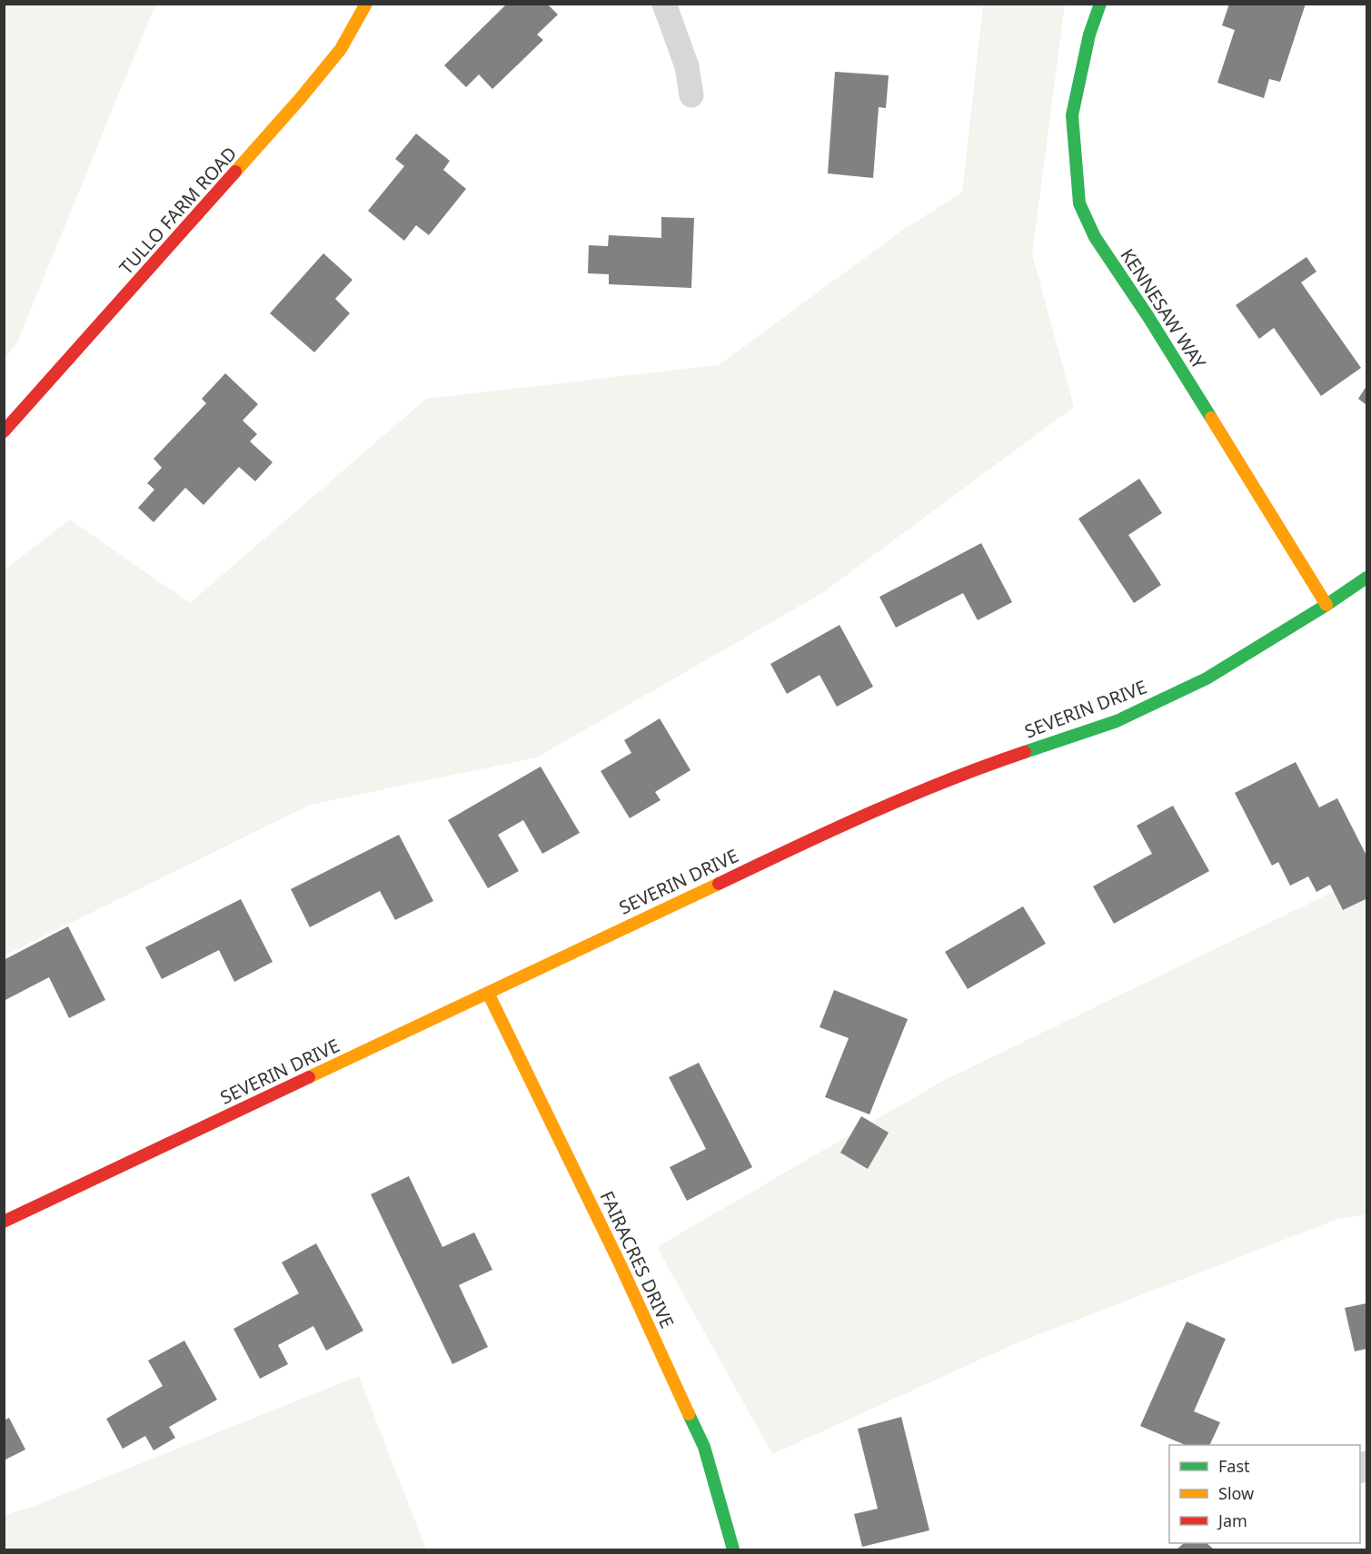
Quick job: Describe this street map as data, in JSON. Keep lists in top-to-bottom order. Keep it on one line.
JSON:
{"streets":{"street":["TULLO FARM ROAD","KENNESAW WAY","SEVERIN DRIVE","FAIRACRES DRIVE"]},"crossings":[["KENNESAW WAY","SEVERIN DRIVE"],["SEVERIN DRIVE","FAIRACRES DRIVE"]],"legend":["Fast","Slow","Jam"]}
